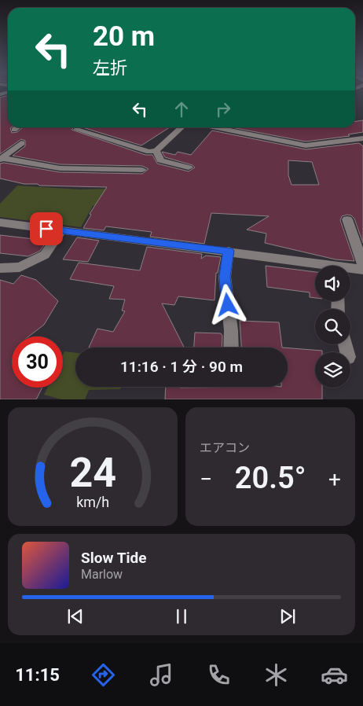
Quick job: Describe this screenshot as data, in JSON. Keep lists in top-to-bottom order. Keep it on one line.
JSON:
{"page":{"turn":["20 m","左折"],"limit":"30","trip":"11:16 · 1 分 · 90 m","tile":"エアコン","heat":["−","20.5°","+"],"song":["Slow Tide","Marlow"],"tabs":"11:15","gauge":["24","km/h"]}}
